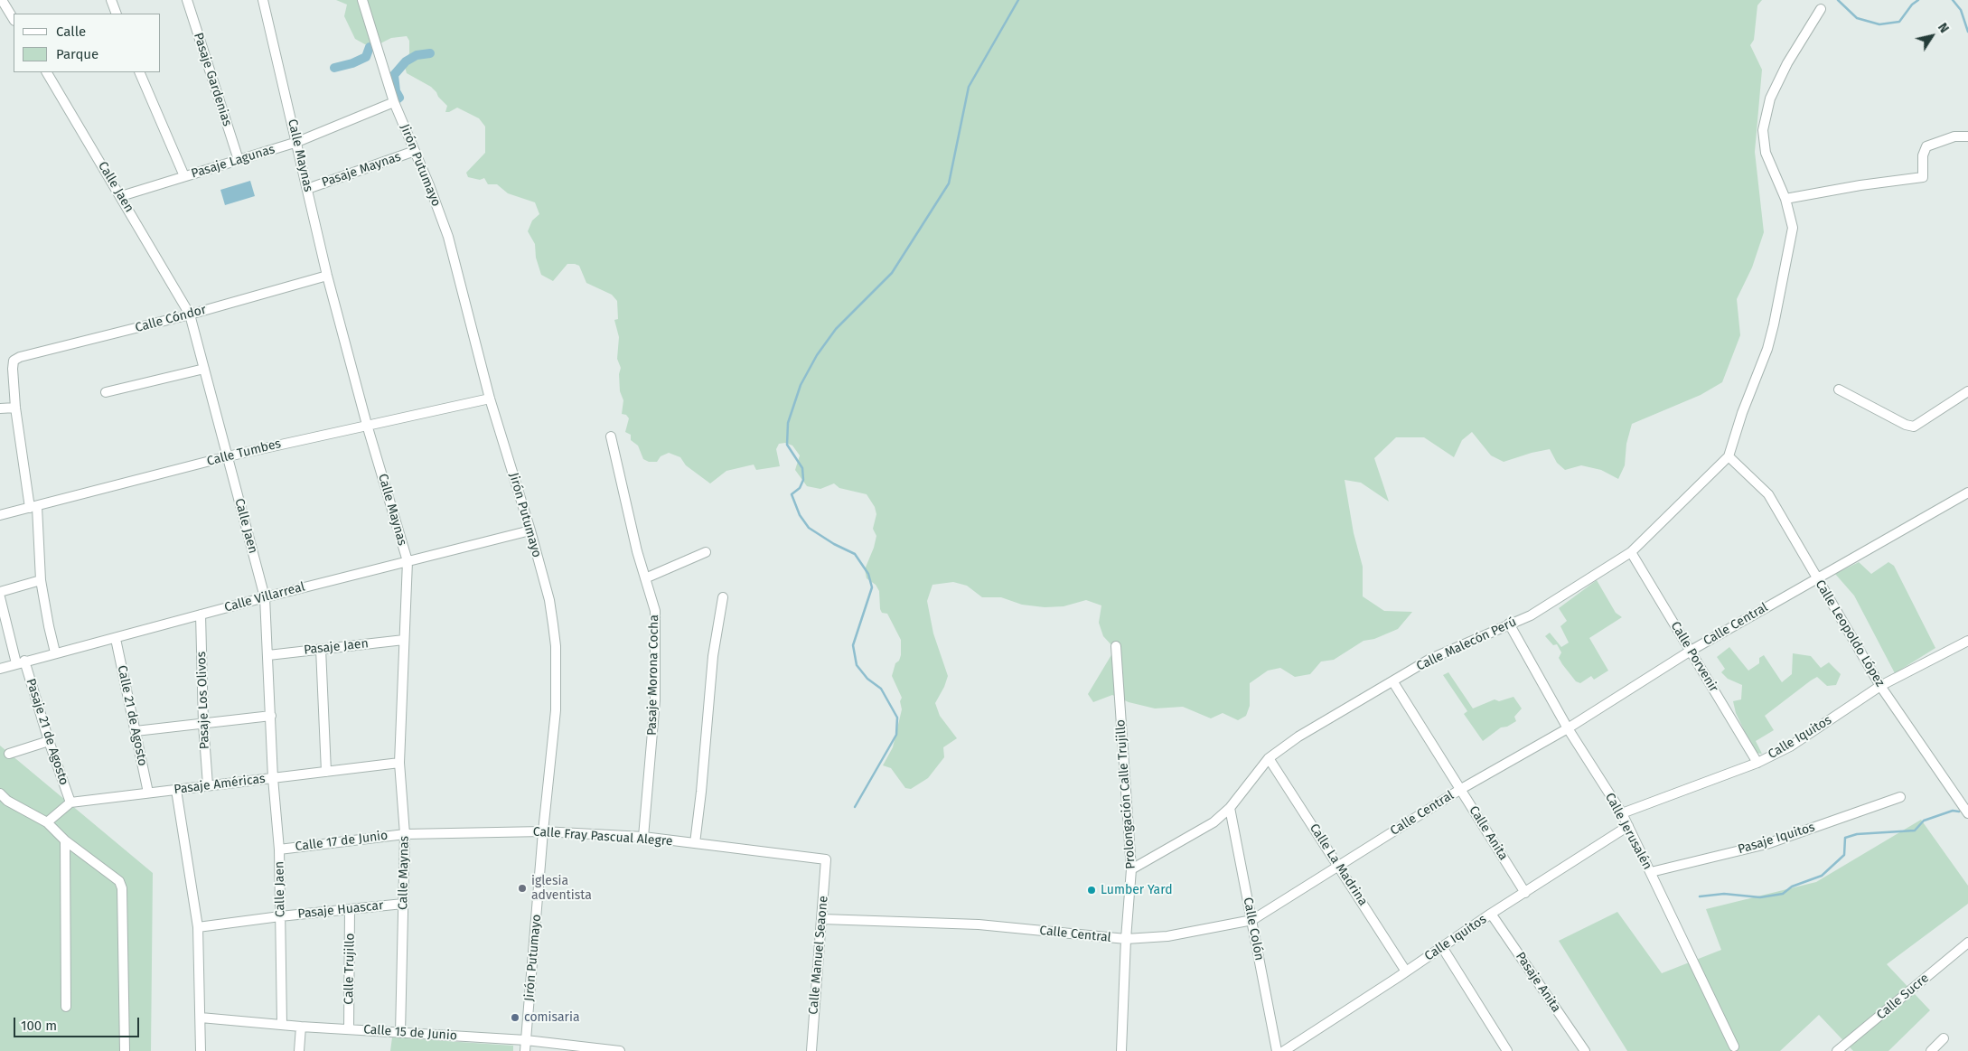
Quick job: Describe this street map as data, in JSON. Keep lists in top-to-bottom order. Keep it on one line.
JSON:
{"streets":{"street":["Pasaje Gardenias","Calle Maynas","Pasaje Lagunas","Jirón Putumayo","Pasaje Maynas","Calle Jaen","Calle Cóndor","Calle Tumbes","Calle Villarreal","Calle Central","Calle Leopoldo López","Calle Malecón Perú","Pasaje Jaen","Calle Porvenir","Pasaje Morona Cocha","Pasaje Los Olivos","Calle 21 de Agosto","Pasaje 21 de Agosto","Calle Iquitos","Pasaje Américas","Prolongación Calle Trujillo","Calle Jerusalén","Calle Anita","Calle Fray Pascual Alegre","Pasaje Iquitos","Calle 17 de Junio","Calle La Madrina","Pasaje Huascar","Calle Colón","Calle Manuel Seaone","Calle Trujillo","Pasaje Anita","Calle Sucre","Calle 15 de Junio"]},"crossings":[["Pasaje Gardenias","Pasaje Lagunas"],["Calle Maynas","Pasaje Lagunas"],["Calle Maynas","Pasaje Maynas"],["Calle Maynas","Calle Cóndor"],["Calle Maynas","Calle Tumbes"],["Calle Maynas","Calle Villarreal"],["Calle Maynas","Pasaje Jaen"],["Calle Maynas","Pasaje Américas"],["Calle Maynas","Calle Fray Pascual Alegre"],["Calle Maynas","Calle 17 de Junio"],["Calle Maynas","Pasaje Huascar"],["Calle Maynas","Calle 15 de Junio"],["Pasaje Lagunas","Jirón Putumayo"],["Pasaje Lagunas","Calle Jaen"],["Jirón Putumayo","Pasaje Maynas"],["Jirón Putumayo","Calle Tumbes"],["Jirón Putumayo","Calle Villarreal"],["Jirón Putumayo","Calle Fray Pascual Alegre"],["Jirón Putumayo","Calle 15 de Junio"],["Calle Jaen","Calle Cóndor"],["Calle Jaen","Calle Tumbes"],["Calle Jaen","Calle Villarreal"],["Calle Jaen","Pasaje Jaen"],["Calle Jaen","Pasaje Américas"],["Calle Jaen","Calle 17 de Junio"],["Calle Jaen","Pasaje Huascar"],["Calle Jaen","Calle 15 de Junio"],["Calle Villarreal","Pasaje Los Olivos"],["Calle Villarreal","Calle 21 de Agosto"],["Calle Villarreal","Pasaje 21 de Agosto"],["Calle Central","Calle Leopoldo López"],["Calle Central","Calle Porvenir"],["Calle Central","Prolongación Calle Trujillo"],["Calle Central","Calle Jerusalén"],["Calle Central","Calle Anita"],["Calle Central","Calle La Madrina"],["Calle Central","Calle Colón"],["Calle Central","Calle Manuel Seaone"],["Calle Leopoldo López","Calle Malecón Perú"],["Calle Leopoldo López","Calle Iquitos"],["Calle Malecón Perú","Calle Porvenir"],["Calle Malecón Perú","Prolongación Calle Trujillo"],["Calle Malecón Perú","Calle Jerusalén"],["Calle Malecón Perú","Calle Anita"],["Calle Malecón Perú","Calle La Madrina"],["Calle Malecón Perú","Calle Colón"],["Calle Porvenir","Calle Iquitos"],["Pasaje Morona Cocha","Calle Fray Pascual Alegre"],["Pasaje Los Olivos","Pasaje Américas"],["Calle 21 de Agosto","Pasaje Américas"],["Pasaje 21 de Agosto","Pasaje Américas"],["Calle Iquitos","Calle Jerusalén"],["Calle Iquitos","Calle Anita"],["Calle Iquitos","Calle La Madrina"],["Calle Iquitos","Pasaje Anita"],["Calle Jerusalén","Pasaje Iquitos"],["Calle Fray Pascual Alegre","Calle 17 de Junio"],["Calle Fray Pascual Alegre","Calle Manuel Seaone"],["Pasaje Huascar","Calle Trujillo"],["Calle Trujillo","Calle 15 de Junio"]],"places":["iglesia adventista","Lumber Yard","comisaria"],"legend":["Calle","Parque"],"scale_bar":"100 m","north":"top right"}
